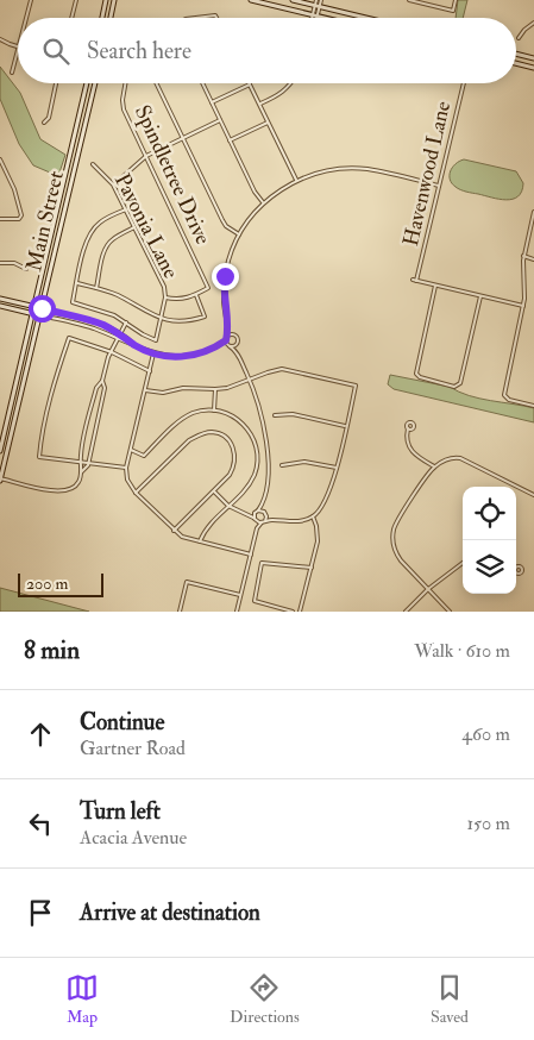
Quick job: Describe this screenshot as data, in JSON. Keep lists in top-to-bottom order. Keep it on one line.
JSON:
{"streets":{"main road":["Main Street"],"street":["Havenwood Lane","Spindletree Drive","Pavonia Lane"]},"scale_bar":"200 m","page":{"search":"Search here","scale":"200 m","heading":["8 min","Walk · 610 m"],"list":[["Continue","Gartner Road","460 m"],["Turn left","Acacia Avenue","150 m"],"Arrive at destination"],"nav":["Map","Directions","Saved"]}}
